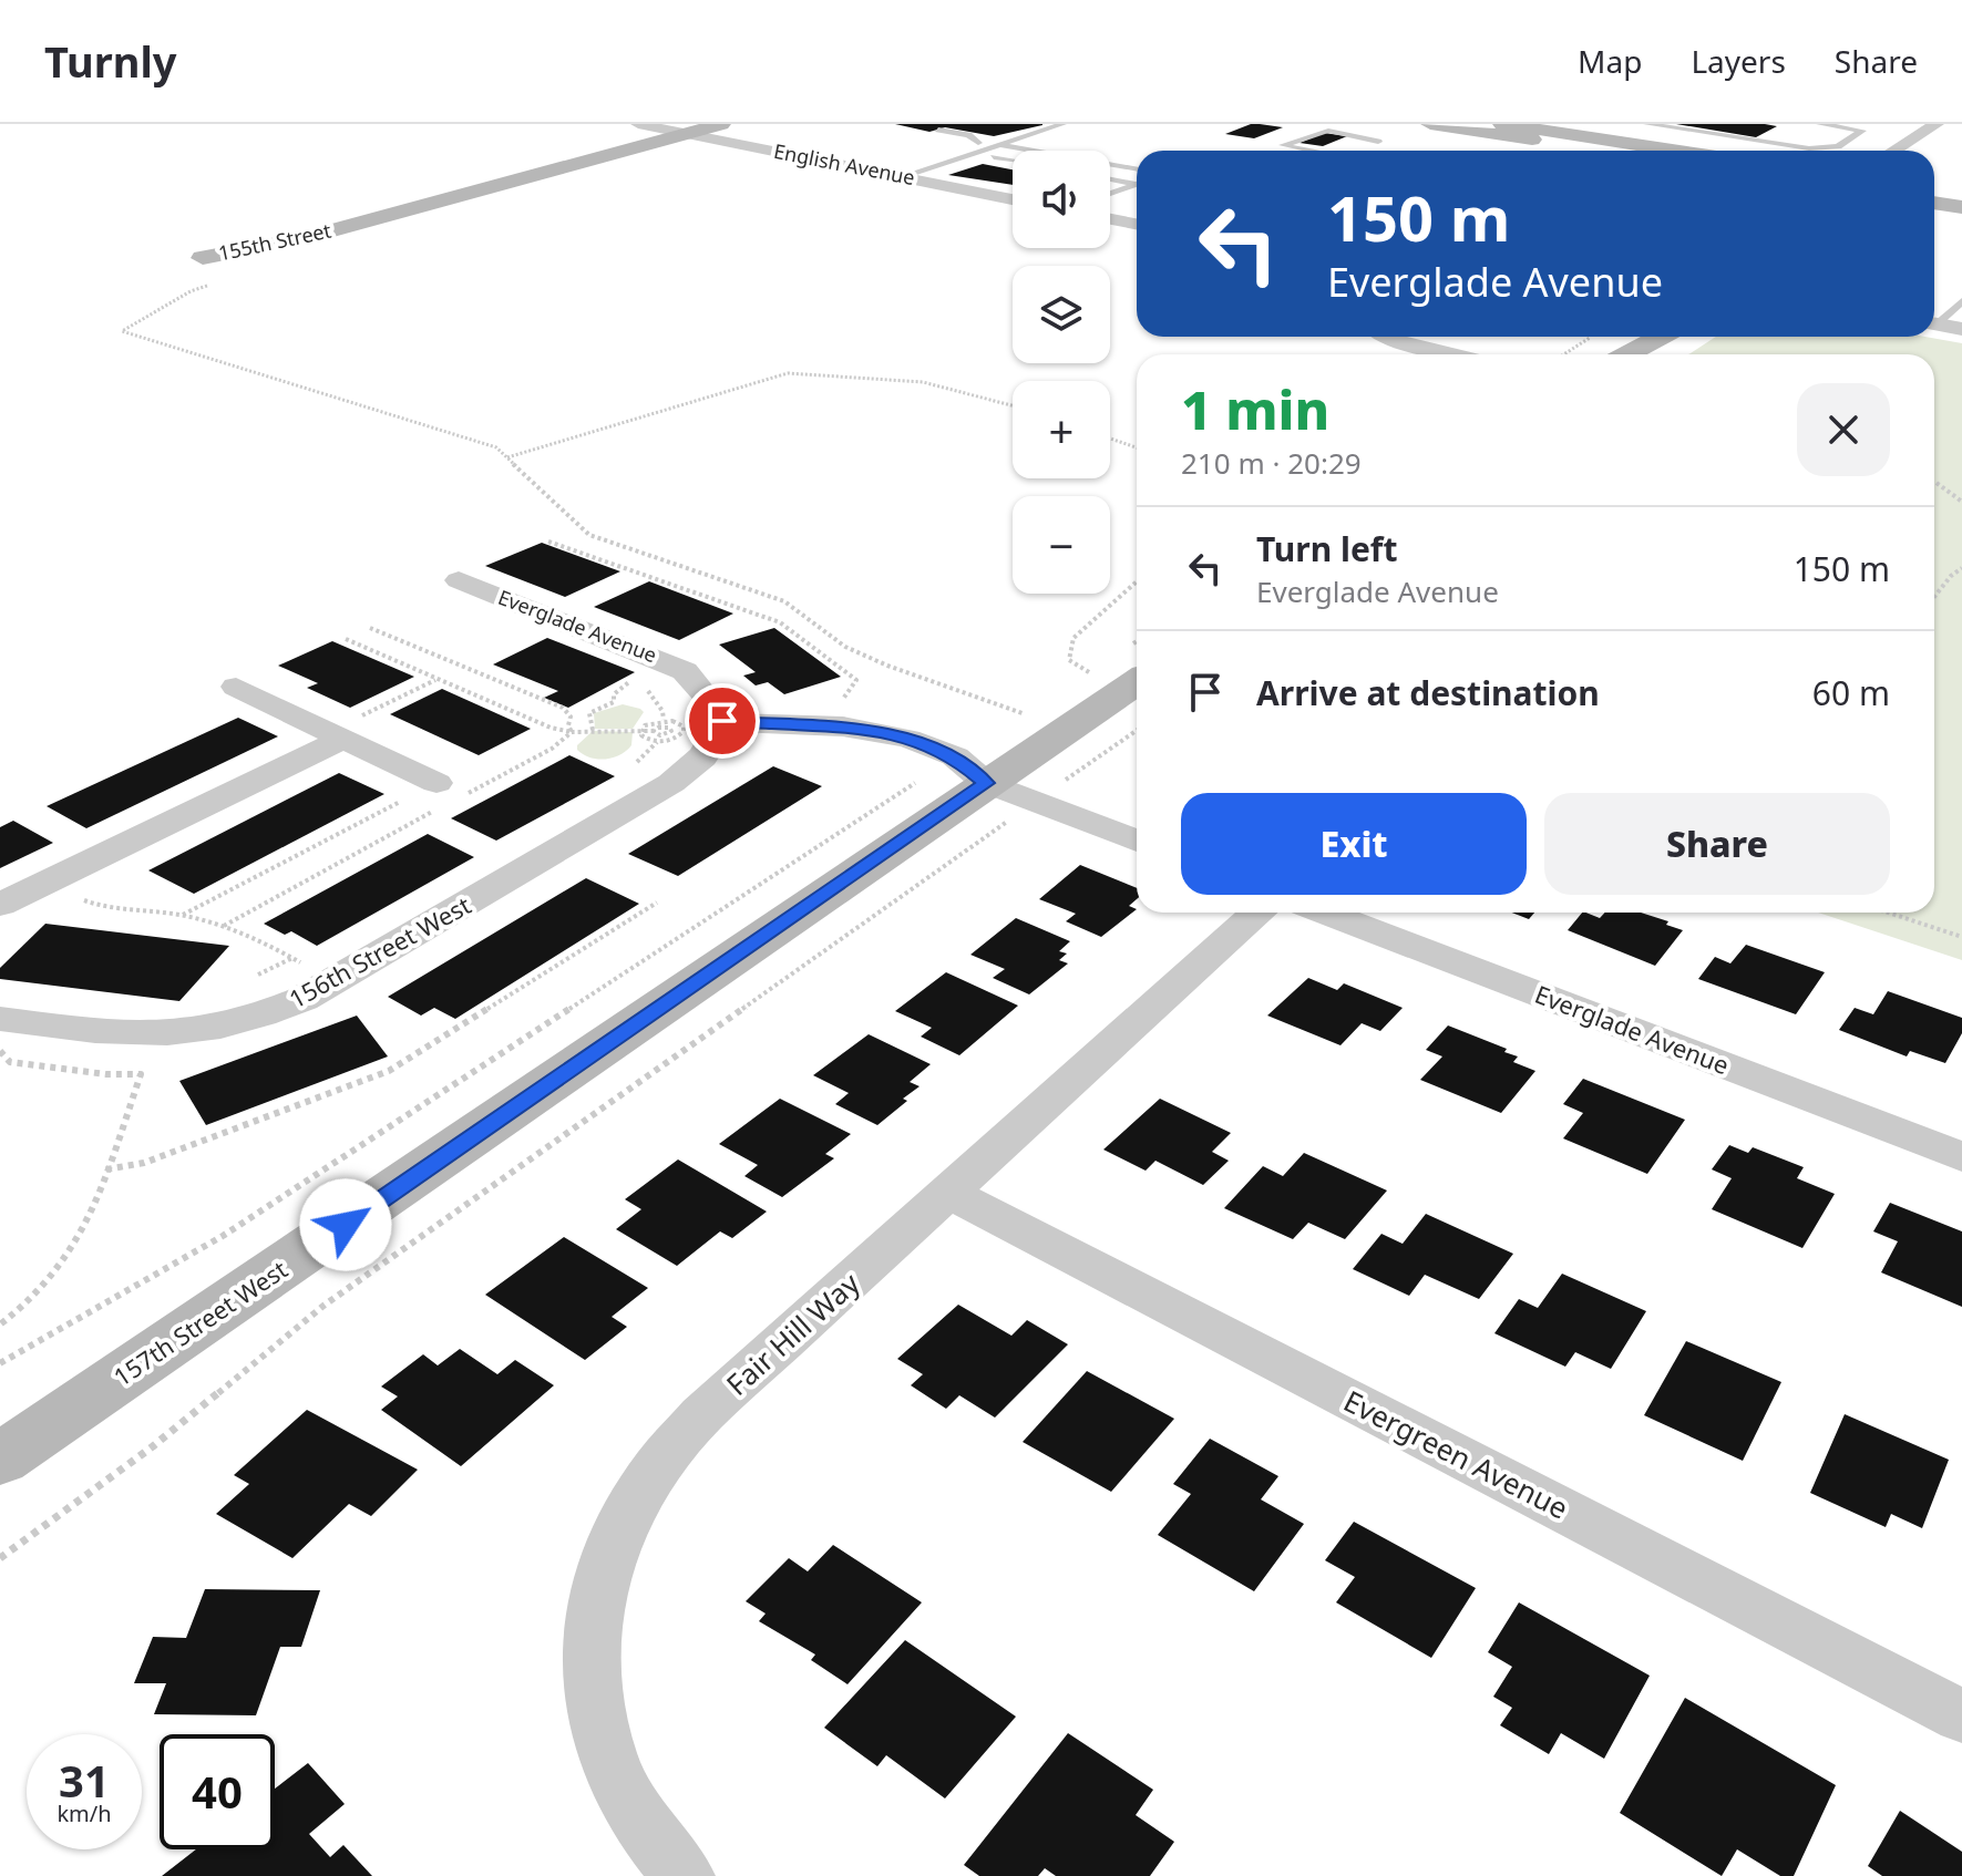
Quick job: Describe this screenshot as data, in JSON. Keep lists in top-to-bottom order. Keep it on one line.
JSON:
{"streets":{"street":["English Avenue","155th Street","Everglade Avenue","156th Street West","157th Street West","Fair Hill Way","Evergreen Avenue"]},"crossings":[["English Avenue","155th Street"],["Everglade Avenue","156th Street West"],["Fair Hill Way","Evergreen Avenue"]],"page":{"header":"Turnly","nav":["Map","Layers","Share"],"map_buttons":["+","−"],"turn":["150 m","Everglade Avenue"],"heading":["1 min","210 m · 20:29"],"list":[{"name":"Turn left","note":"Everglade Avenue","value":"150 m"},{"name":"Arrive at destination","value":"60 m"}],"buttons":["Exit","Share"],"speed":"31 km/h","limit":"40"}}
